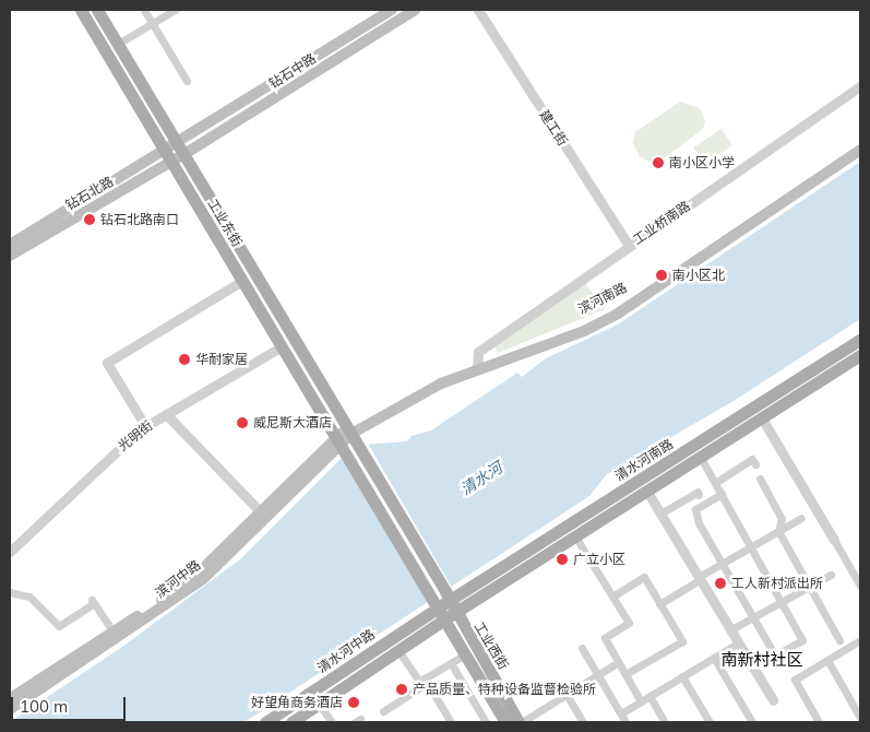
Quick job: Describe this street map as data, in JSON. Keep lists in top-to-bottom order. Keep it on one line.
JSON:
{"streets":{"main road":["钻石中路","钻石北路","工业东街","滨河南路","清水河南路","滨河中路","工业西街","清水河中路"],"street":["建工街","工业桥南路","光明街"]},"crossings":[["钻石中路","钻石北路"],["钻石中路","工业东街"],["建工街","工业桥南路"],["钻石北路","工业东街"],["工业东街","滨河南路"],["工业东街","光明街"],["工业东街","清水河南路"],["工业东街","滨河中路"],["工业东街","工业西街"],["工业东街","清水河中路"],["工业桥南路","滨河南路"],["滨河南路","滨河中路"],["清水河南路","工业西街"],["清水河南路","清水河中路"],["工业西街","清水河中路"]],"districts":["南新村社区"],"water":["清水河"],"places":["南小区小学","钻石北路南口","南小区北","华耐家居","威尼斯大酒店","广立小区","工人新村派出所","产品质量、特种设备监督检验所","好望角商务酒店"],"scale_bar":"100 m"}
